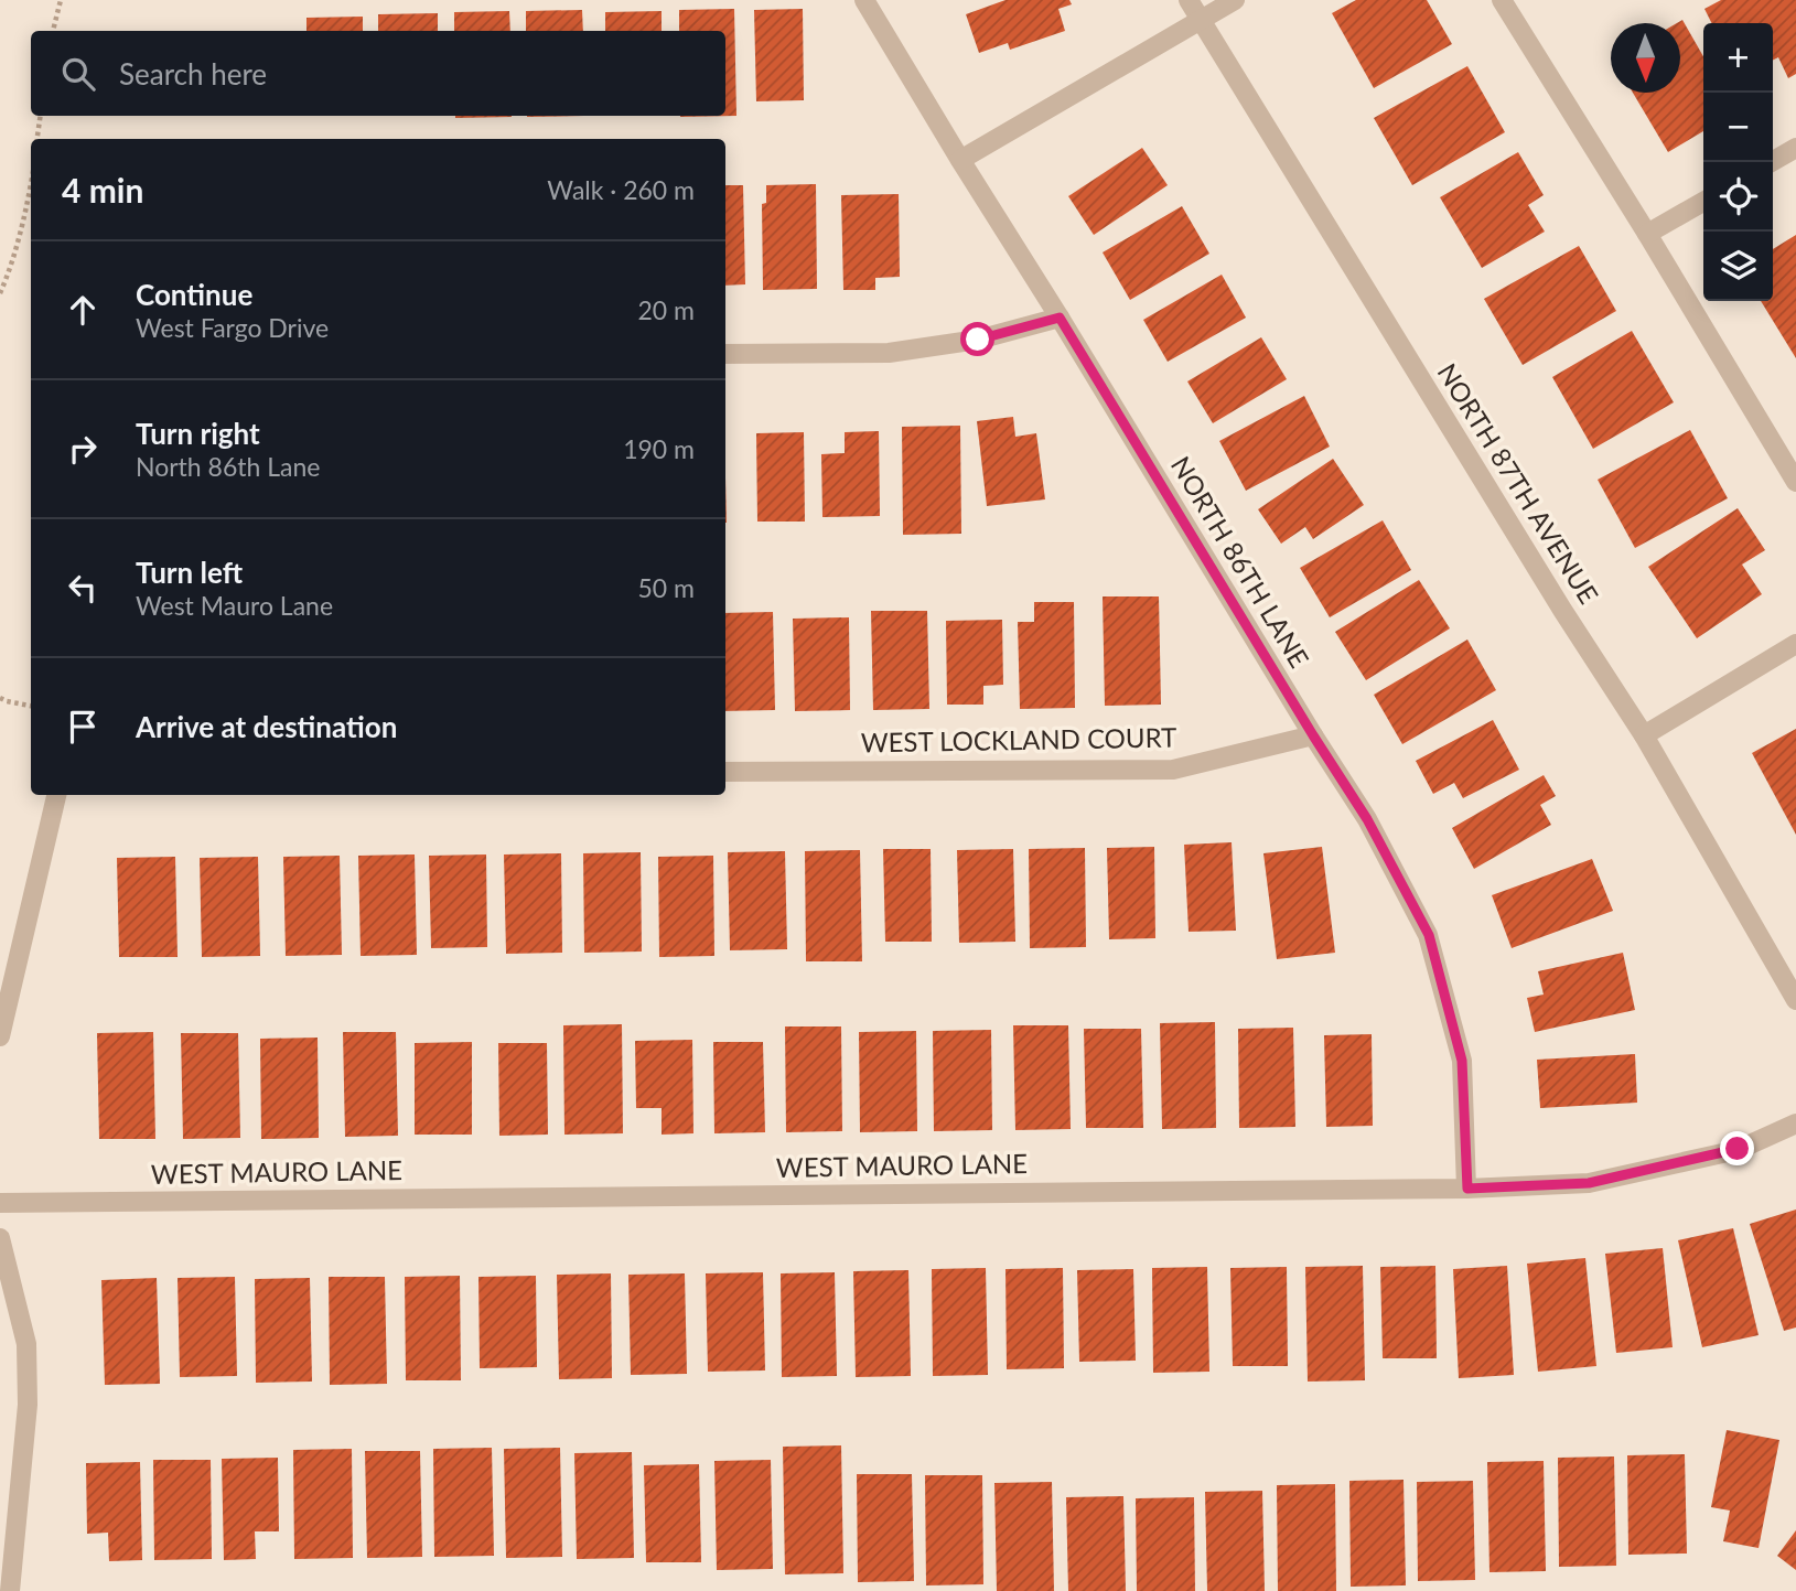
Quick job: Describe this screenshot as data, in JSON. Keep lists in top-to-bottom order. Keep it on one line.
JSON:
{"streets":{"street":["NORTH 87TH AVENUE","NORTH 86TH LANE","WEST LOCKLAND COURT","WEST MAURO LANE"]},"crossings":[["NORTH 86TH LANE","WEST LOCKLAND COURT"],["NORTH 86TH LANE","WEST MAURO LANE"]],"north":"bottom","page":{"map_buttons":["+","−"],"search":"Search here","heading":["4 min","Walk · 260 m"],"list":[["Continue","West Fargo Drive","20 m"],["Turn right","North 86th Lane","190 m"],["Turn left","West Mauro Lane","50 m"],"Arrive at destination"]}}
